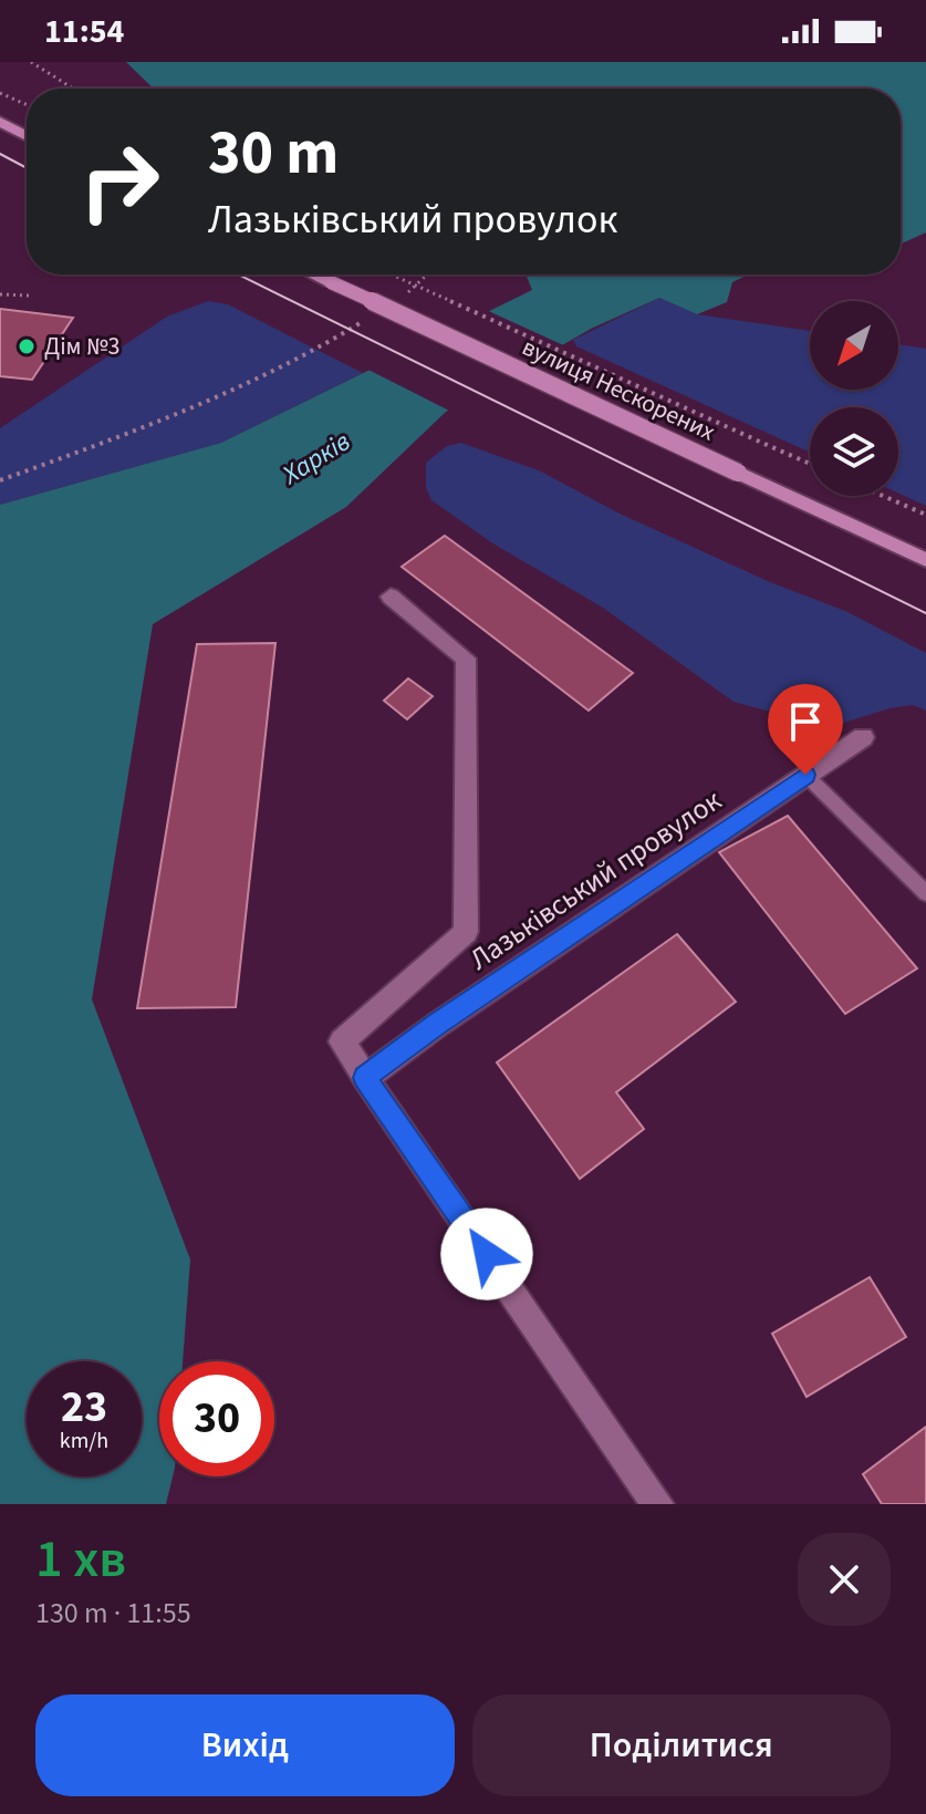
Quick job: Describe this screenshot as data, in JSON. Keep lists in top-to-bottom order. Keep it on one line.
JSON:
{"streets":{"main road":["вулиця Нескорених"],"street":["Лазьківський провулок"]},"water":["Харків"],"places":["Дім №3"],"north":"bottom left","page":{"status":"11:54","turn":["30 m","Лазьківський провулок"],"speed":"23 km/h","limit":"30","heading":["1 хв","130 m · 11:55"],"buttons":["Вихід","Поділитися"]}}
